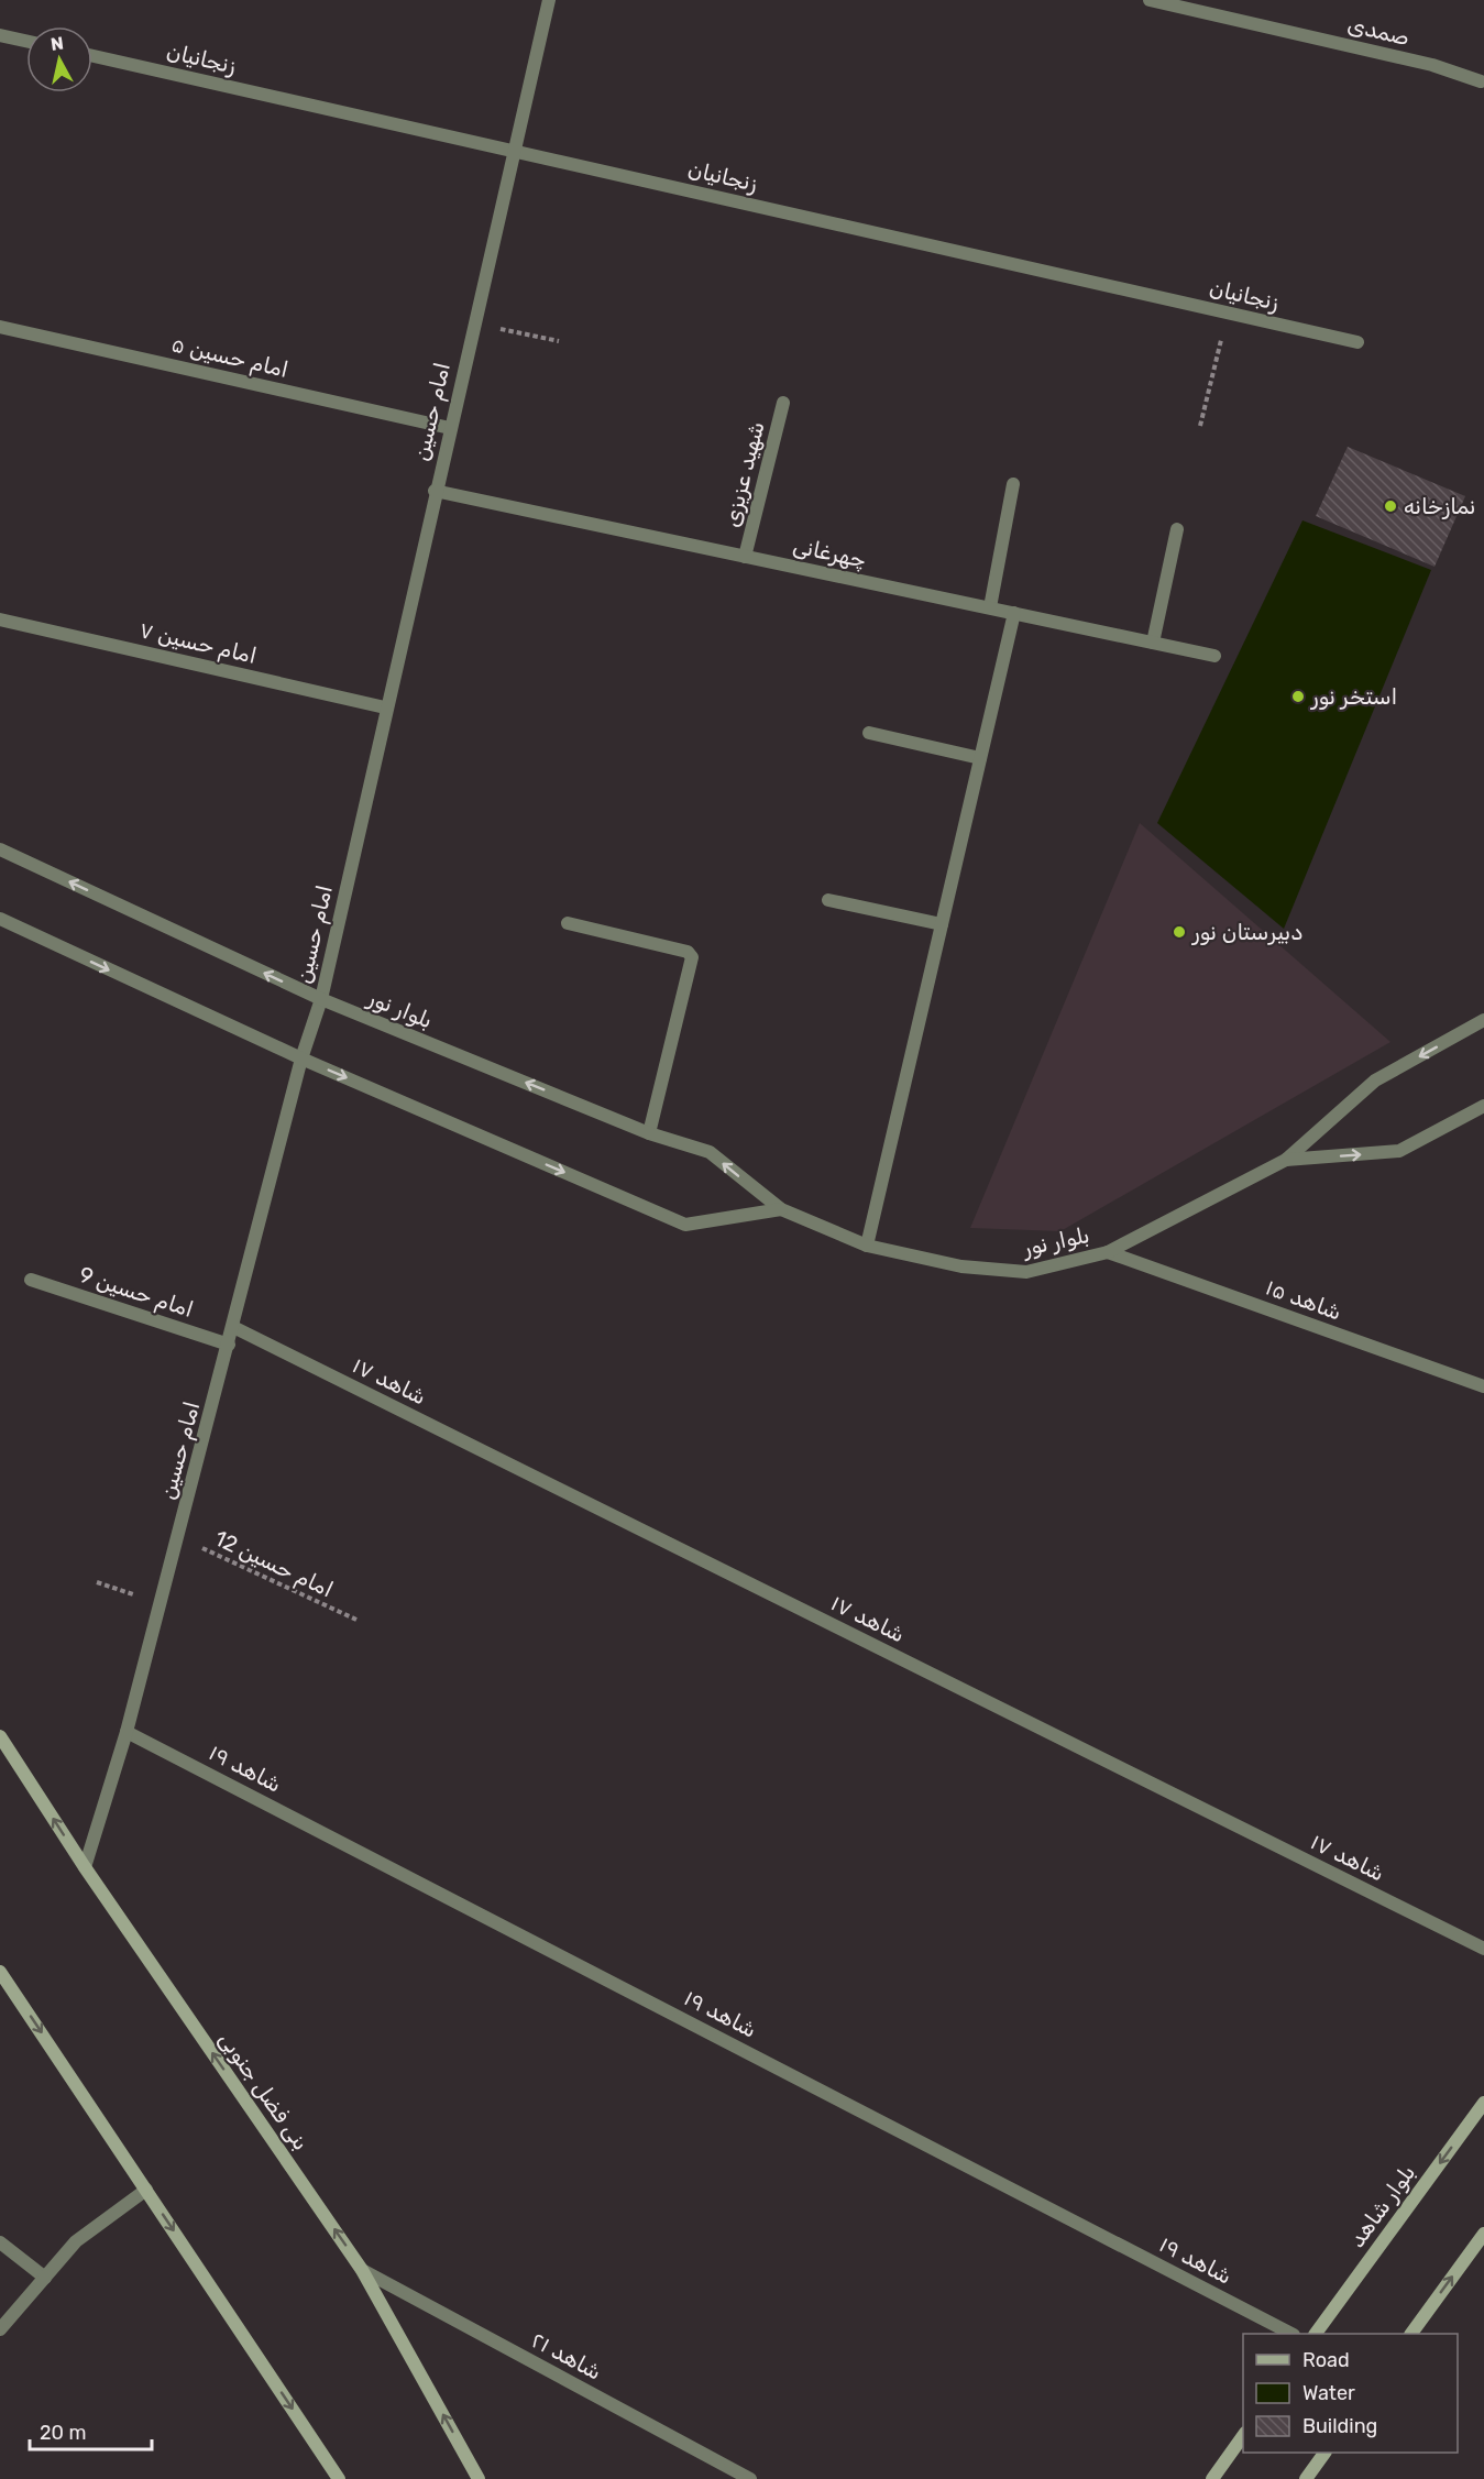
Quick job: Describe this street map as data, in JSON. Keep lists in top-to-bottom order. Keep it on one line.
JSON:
{"streets":{"main road":["بنی فضل جنوبی","بلوار شاهد"],"street":["صمدی","زنجانیان","امام حسین ۵","امام حسین","شهید عزیزی","چهرغانی","امام حسین ۷","بلوار نور","امام حسین 9","شاهد ۱۵","شاهد ۱۷","شاهد ۱۹","شاهد ۲۱"],"path":["امام حسین 12"]},"crossings":[["زنجانیان","امام حسین"],["امام حسین ۵","امام حسین"],["امام حسین","چهرغانی"],["امام حسین","امام حسین ۷"],["امام حسین","بلوار نور"],["امام حسین","امام حسین 9"],["امام حسین","شاهد ۱۷"],["امام حسین","امام حسین 12"],["امام حسین","شاهد ۱۹"],["امام حسین","بنی فضل جنوبی"],["شهید عزیزی","چهرغانی"],["بلوار نور","شاهد ۱۵"],["بنی فضل جنوبی","شاهد ۲۱"]],"one_way":["بنی فضل جنوبی"],"places":["نمازخانه","استخر نور","دبیرستان نور"],"legend":["Road","Water","Building"],"scale_bar":"20 m","north":"top"}
